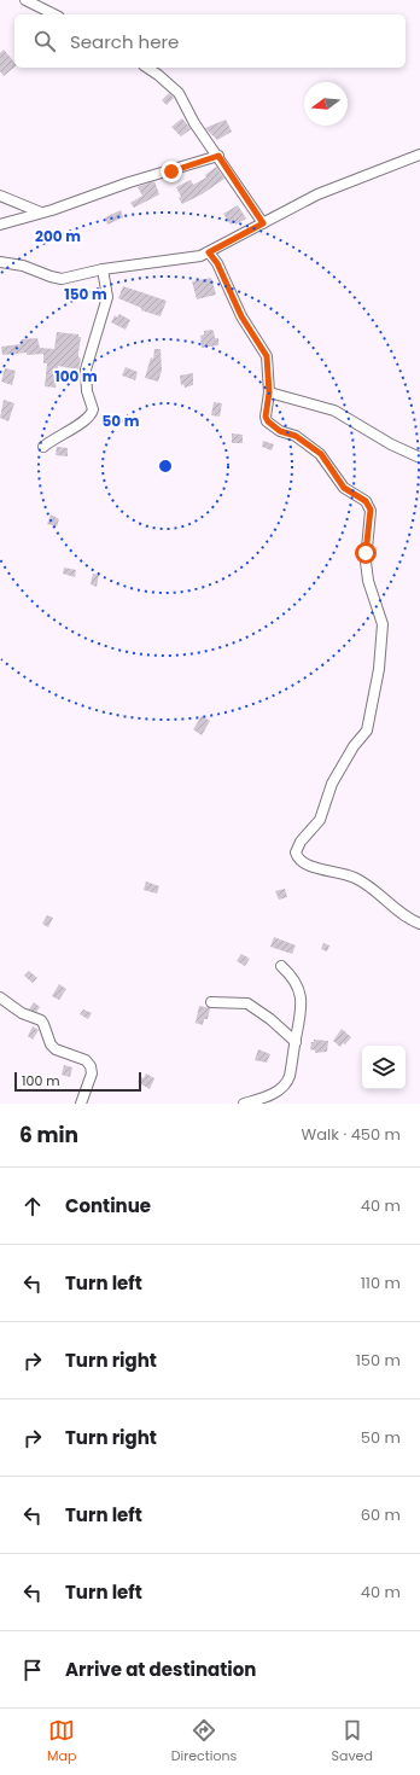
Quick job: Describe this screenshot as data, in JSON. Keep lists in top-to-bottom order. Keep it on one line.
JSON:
{"scale_bar":"100 m","north":"left","page":{"search":"Search here","scale":"100 m","heading":["6 min","Walk · 450 m"],"list":[["Continue","40 m"],["Turn left","110 m"],["Turn right","150 m"],["Turn right","50 m"],["Turn left","60 m"],["Turn left","40 m"],"Arrive at destination"],"nav":["Map","Directions","Saved"]},"rings":["200 m","150 m","100 m","50 m"]}
